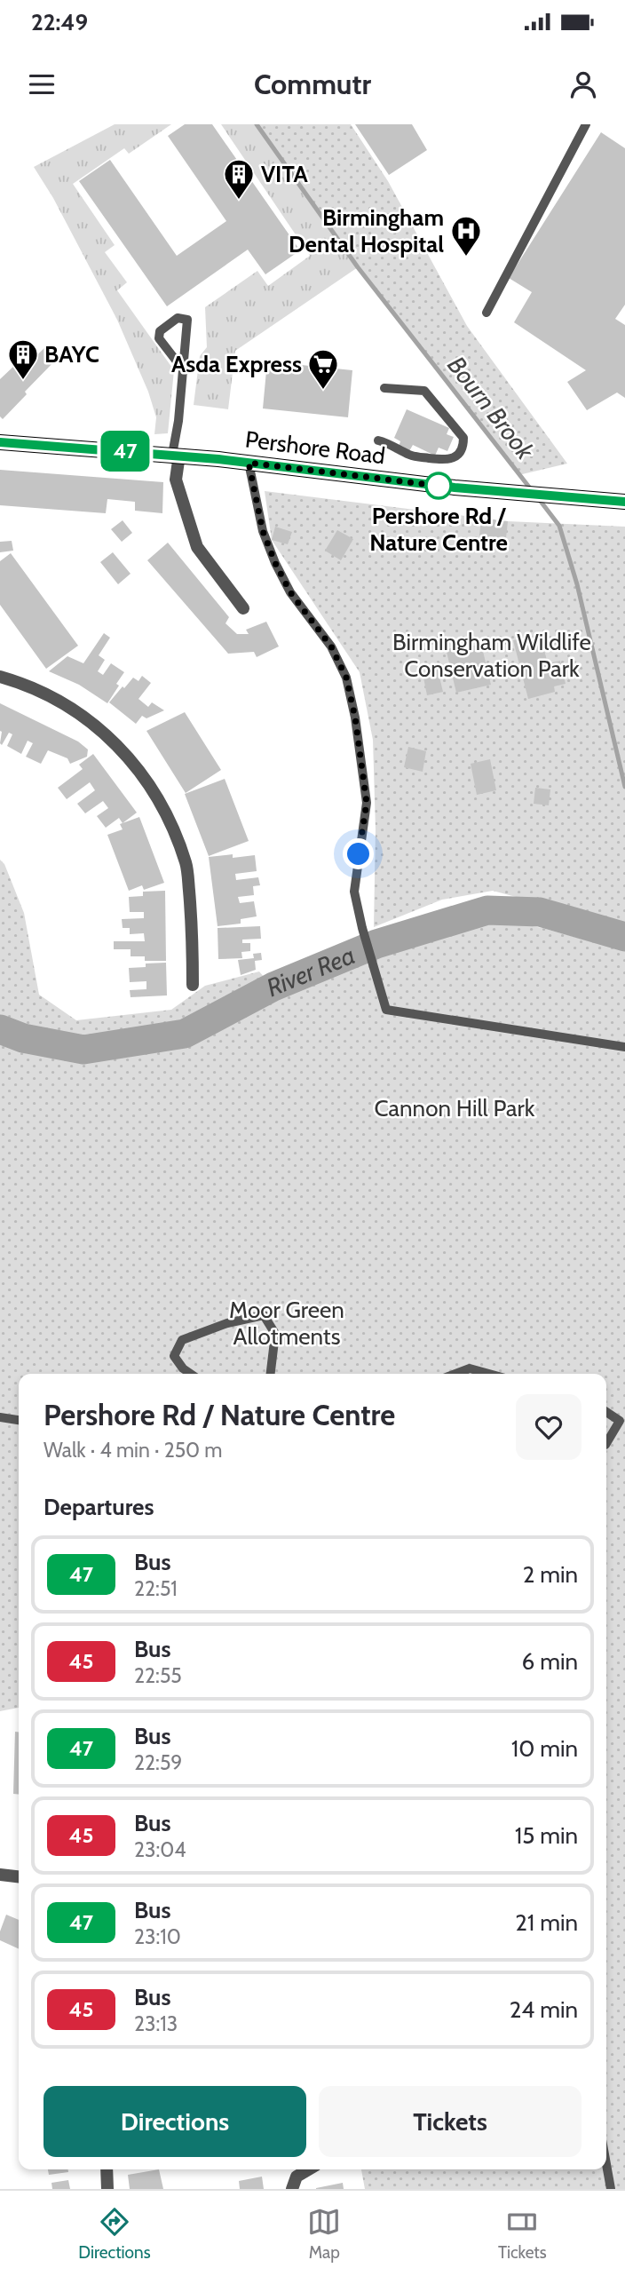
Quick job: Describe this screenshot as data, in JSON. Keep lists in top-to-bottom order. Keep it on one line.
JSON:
{"streets":{"main road":["Pershore Road"]},"water":["Bourn Brook","River Rea"],"parks":["Birmingham Wildlife Conservation Park","Cannon Hill Park","Moor Green Allotments"],"places":{"building":["VITA","BAYC"],"hospital":["Birmingham Dental Hospital"],"supermarket":["Asda Express"],"other":["Pershore Rd / Nature Centre"]},"lines":["bus line 47"],"page":{"status":"22:49","header":"Commutr","on_map":"47","heading":[["Pershore Rd / Nature Centre","Walk · 4 min · 250 m"],"Departures"],"list":[{"mark":"47","name":"Bus","note":"22:51","value":"2 min"},{"mark":"45","name":"Bus","note":"22:55","value":"6 min"},{"mark":"47","name":"Bus","note":"22:59","value":"10 min"},{"mark":"45","name":"Bus","note":"23:04","value":"15 min"},{"mark":"47","name":"Bus","note":"23:10","value":"21 min"},{"mark":"45","name":"Bus","note":"23:13","value":"24 min"}],"buttons":["Directions","Tickets"],"tabs":["Directions","Map","Tickets"]}}
